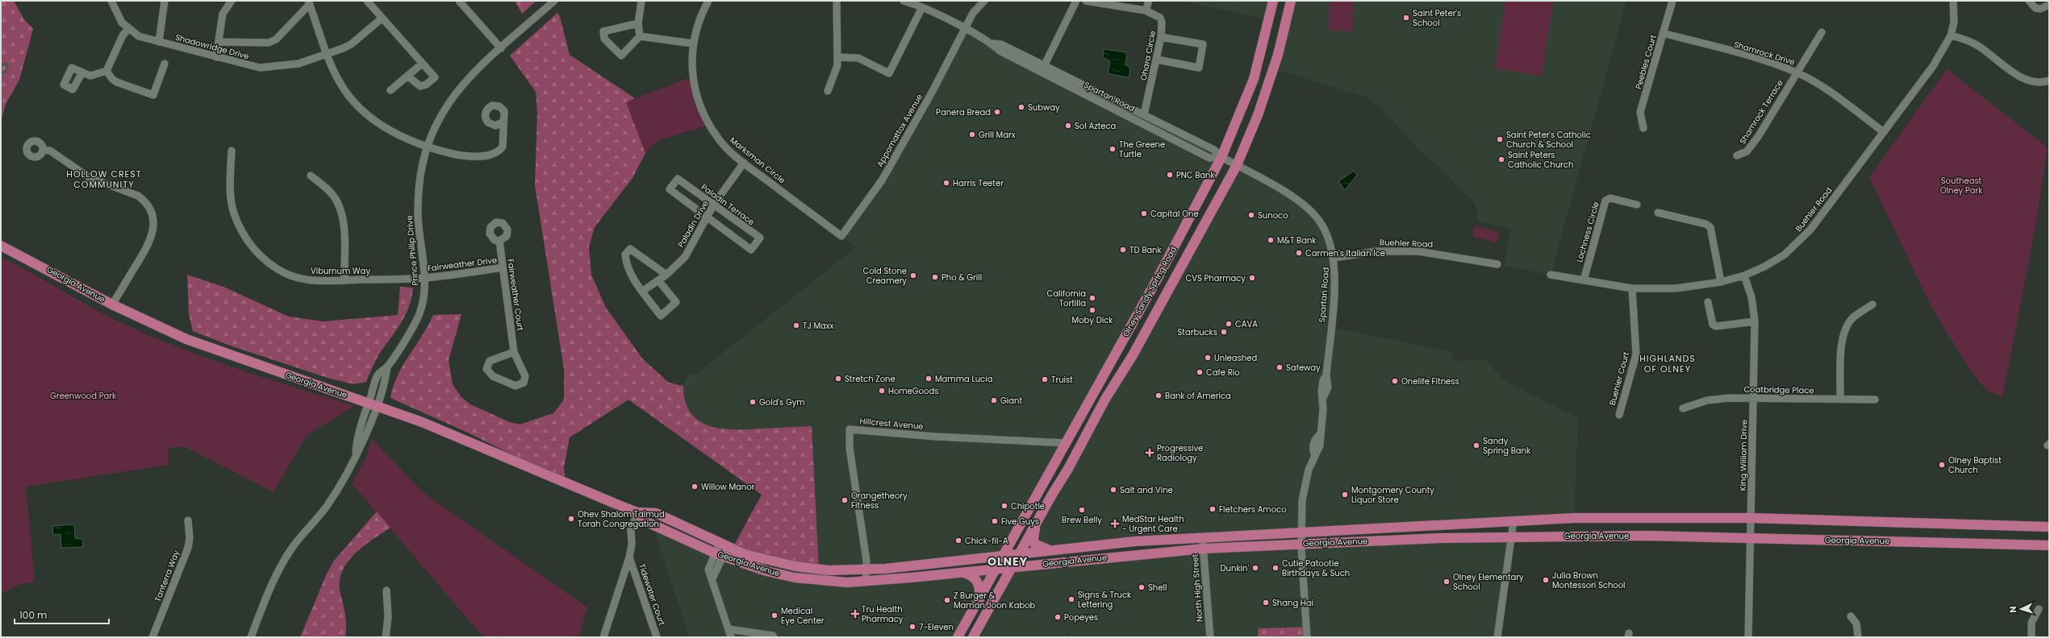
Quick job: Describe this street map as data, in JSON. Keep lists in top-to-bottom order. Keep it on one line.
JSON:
{"streets":{"main road":["Georgia Avenue","Olney Sandy Spring Road"],"street":["Shadowridge Drive","Shamrock Drive","Ohara Circle","Peebles Court","Spartan Road","Shamrock Terrace","Appomattox Avenue","Marksman Circle","Paladin Terrace","Buehler Road","Paladin Drive","Lochness Circle","Prince Philip Drive","Fairweather Drive","Viburnum Way","Fairweather Court","Buehler Court","Coatbridge Place","Hillcrest Avenue","King William Drive","Tanterra Way","North High Street","Tidewater Court"]},"crossings":[["Shamrock Drive","Peebles Court"],["Shamrock Drive","Shamrock Terrace"],["Shamrock Drive","Buehler Road"],["Ohara Circle","Spartan Road"],["Spartan Road","Appomattox Avenue"],["Spartan Road","Buehler Road"],["Spartan Road","Georgia Avenue"],["Spartan Road","Olney Sandy Spring Road"],["Appomattox Avenue","Marksman Circle"],["Marksman Circle","Paladin Drive"],["Paladin Terrace","Paladin Drive"],["Buehler Road","Lochness Circle"],["Buehler Road","Buehler Court"],["Buehler Road","King William Drive"],["Prince Philip Drive","Fairweather Drive"],["Prince Philip Drive","Viburnum Way"],["Prince Philip Drive","Georgia Avenue"],["Fairweather Drive","Viburnum Way"],["Fairweather Drive","Fairweather Court"],["Georgia Avenue","Olney Sandy Spring Road"],["Georgia Avenue","Hillcrest Avenue"],["Georgia Avenue","King William Drive"],["Georgia Avenue","North High Street"],["Georgia Avenue","Tidewater Court"],["Olney Sandy Spring Road","Hillcrest Avenue"],["Coatbridge Place","King William Drive"]],"districts":["HOLLOW CREST COMMUNITY","HIGHLANDS OF OLNEY","OLNEY"],"parks":["Southeast Olney Park","Greenwood Park"],"places":{"other":["Saint Peter's School","Subway","Panera Bread","Sol Azteca","Grill Marx","Saint Peter's Catholic Church & School","The Greene Turtle","Saint Peters Catholic Church","PNC Bank","Harris Teeter","Capital One","Sunoco","M&T Bank","TD Bank","Carmen's Italian Ice","Cold Stone Creamery","Pho & Grill","CVS Pharmacy","California Tortilla","Moby Dick","CAVA","TJ Maxx","Starbucks","Unleashed","Safeway","Cafe Rio","Stretch Zone","Mamma Lucia","Truist","Onelife Fitness","HomeGoods","Bank of America","Giant","Gold's Gym","Sandy Spring Bank","Olney Baptist Church","Willow Manor","Salt and Vine","Montgomery County Liquor Store","Orangetheory Fitness","Chipotle","Fletchers Amoco","Brew Belly","Ohev Shalom Talmud Torah Congregation","Five Guys","Chick-fil-A","Dunkin'","Cutie Patootie Birthdays & Such","Julia Brown Montessori School","Olney Elementary School","Shell","Signs & Truck Lettering","Z Burger & Maman Joon Kabob","Shang Hai","Medical Eye Center","Popeyes","7-Eleven"],"health":["Progressive Radiology","MedStar Health - Urgent Care","Tru Health Pharmacy"]},"scale_bar":"100 m","north":"left"}
